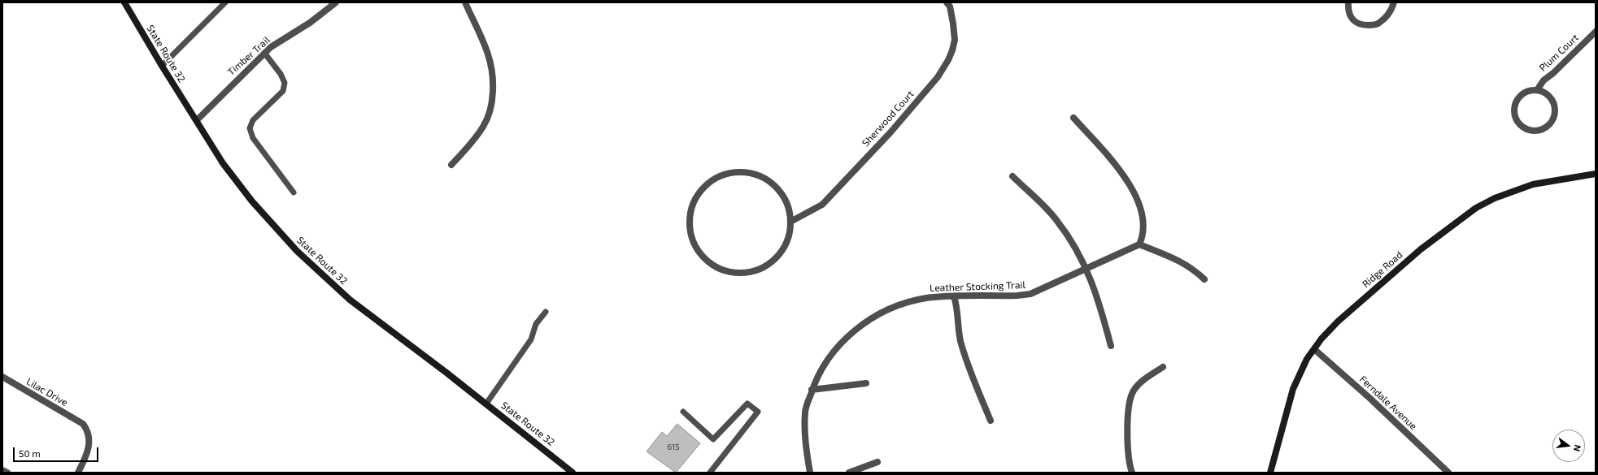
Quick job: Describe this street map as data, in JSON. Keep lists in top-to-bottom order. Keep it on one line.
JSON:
{"streets":{"main road":["State Route 32","Ridge Road"],"street":["Plum Court","Timber Trail","Sherwood Court","Leather Stocking Trail","Lilac Drive","Ferndale Avenue"]},"crossings":[["State Route 32","Timber Trail"],["Ridge Road","Ferndale Avenue"]],"house_numbers":["615"],"scale_bar":"50 m","north":"right"}
